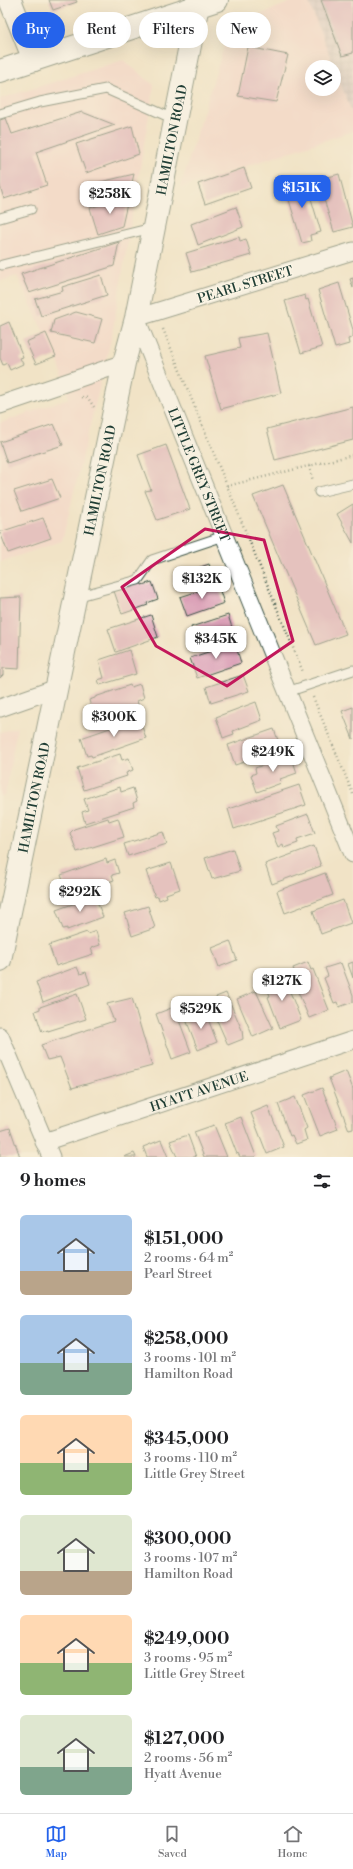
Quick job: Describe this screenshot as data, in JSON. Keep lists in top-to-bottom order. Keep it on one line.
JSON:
{"streets":{"main road":["HAMILTON ROAD"],"street":["PEARL STREET","LITTLE GREY STREET","HYATT AVENUE"]},"crossings":[["HAMILTON ROAD","PEARL STREET"],["HAMILTON ROAD","LITTLE GREY STREET"],["PEARL STREET","LITTLE GREY STREET"]],"page":{"chip":["Buy","Rent","Filters","New"],"price":["$151K","$258K","$132K","$345K","$300K","$249K","$292K","$127K","$529K"],"heading":"9 homes","list":[{"name":"$151,000","note":"2 rooms · 64 m² · Pearl Street"},{"name":"$258,000","note":"3 rooms · 101 m² · Hamilton Road"},{"name":"$345,000","note":"3 rooms · 110 m² · Little Grey Street"},{"name":"$300,000","note":"3 rooms · 107 m² · Hamilton Road"},{"name":"$249,000","note":"3 rooms · 95 m² · Little Grey Street"},{"name":"$127,000","note":"2 rooms · 56 m² · Hyatt Avenue"}],"tabs":["Map","Saved","Home"]}}
